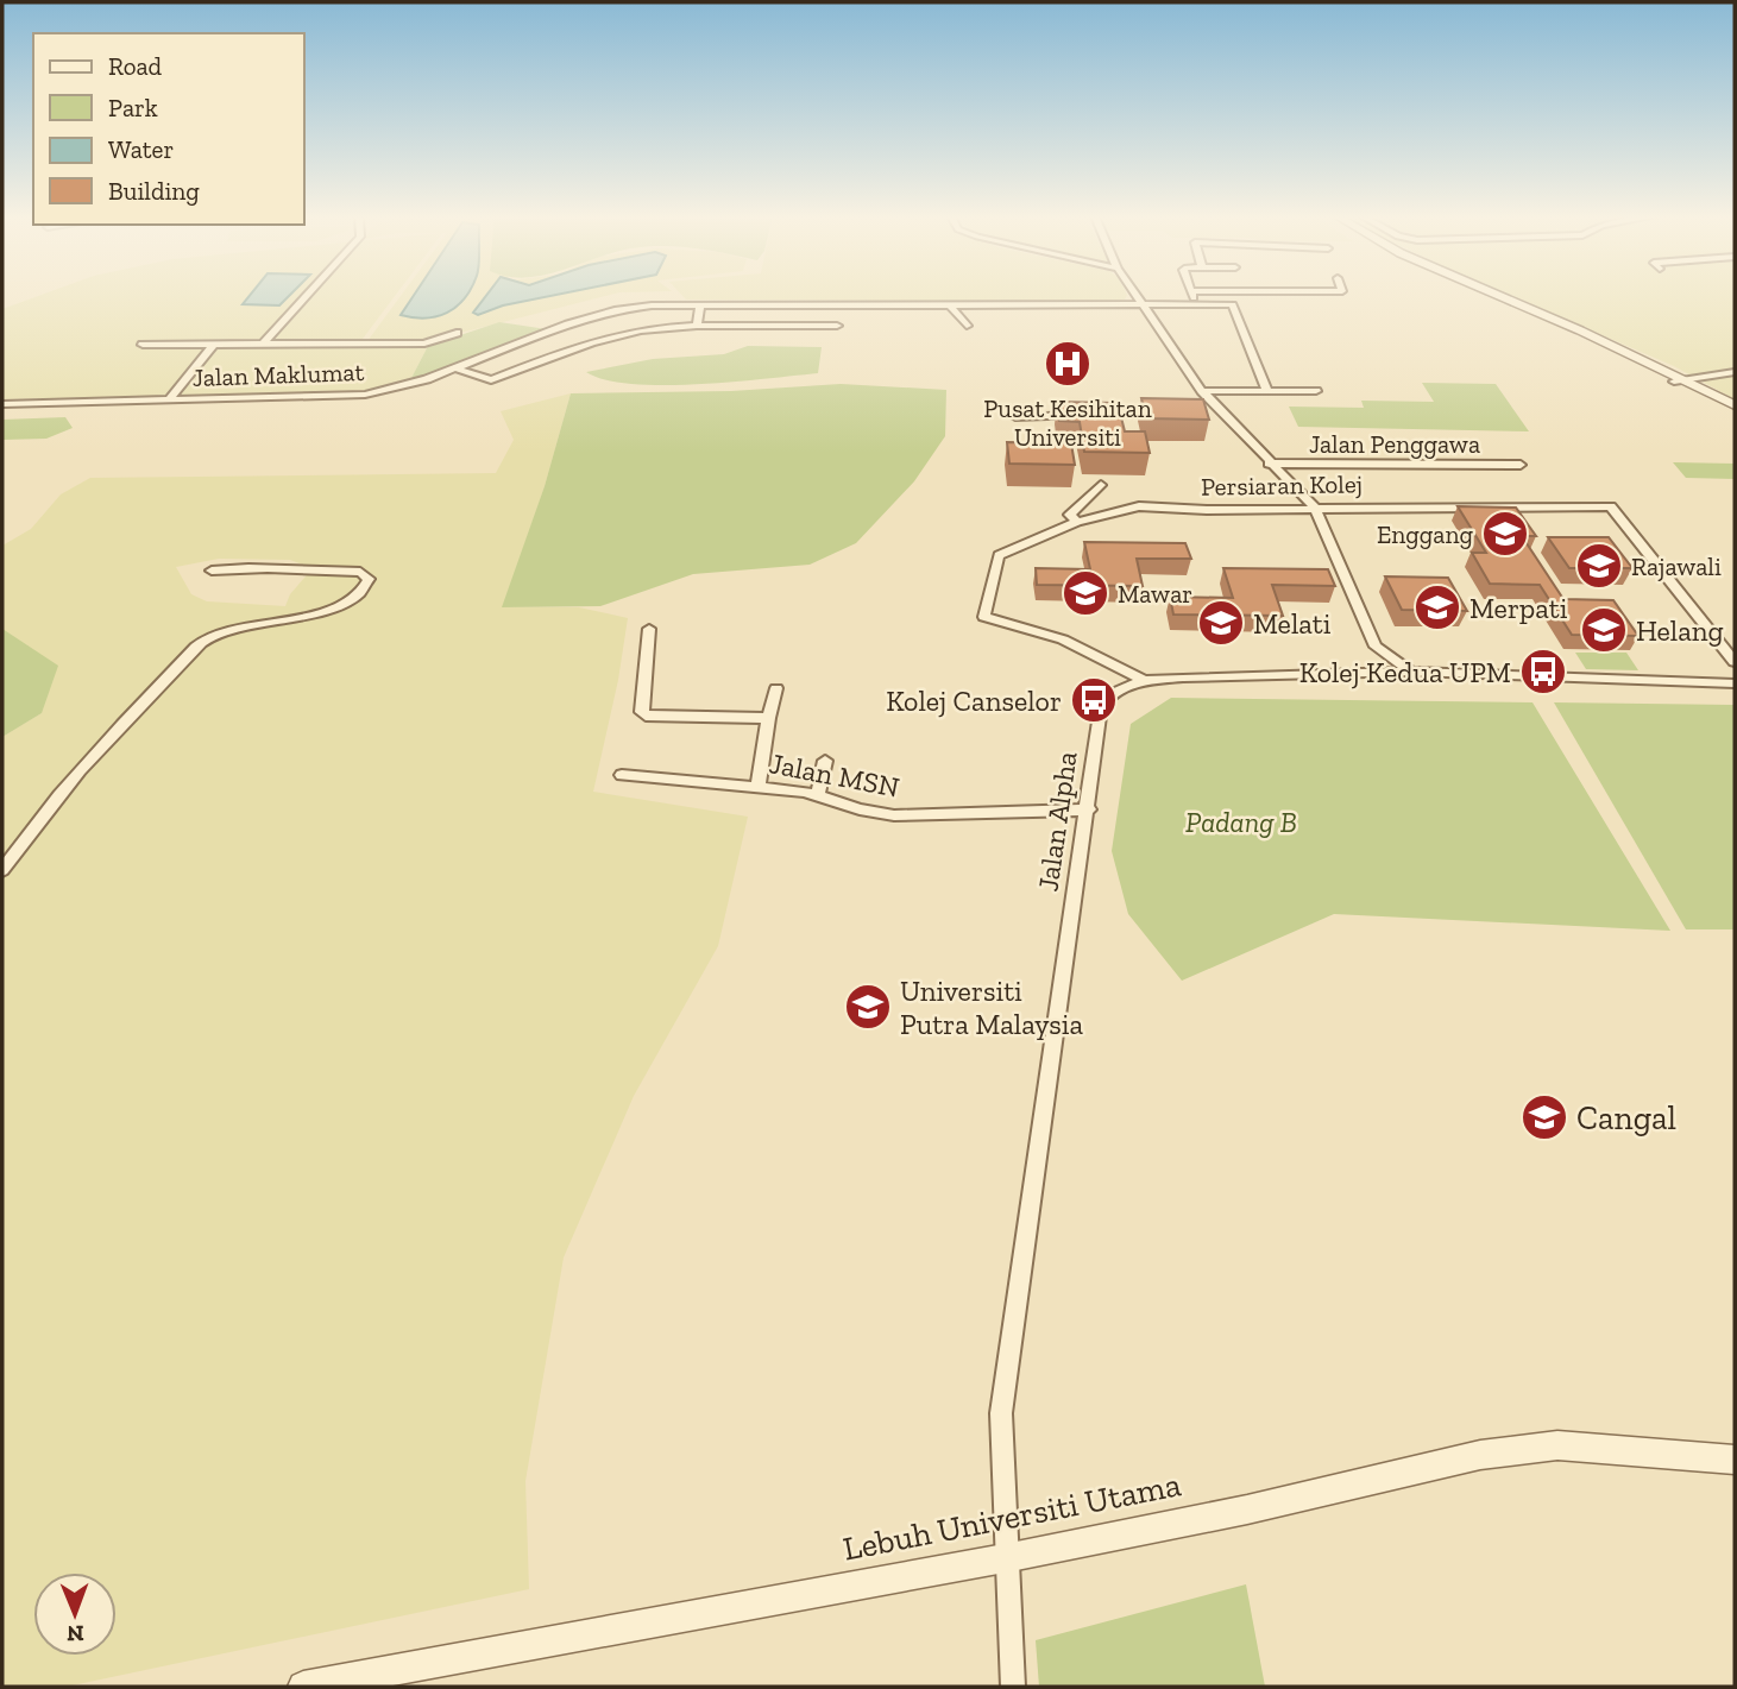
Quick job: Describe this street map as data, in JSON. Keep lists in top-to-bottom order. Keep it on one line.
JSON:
{"streets":{"street":["Jalan Maklumat","Jalan Penggawa","Persiaran Kolej","Jalan MSN","Jalan Alpha","Lebuh Universiti Utama"]},"crossings":[["Persiaran Kolej","Jalan Alpha"],["Jalan MSN","Jalan Alpha"],["Jalan Alpha","Lebuh Universiti Utama"]],"parks":["Padang B"],"places":{"hospital":["Pusat Kesihitan Universiti"],"school or university":["Enggang","Rajawali","Mawar","Merpati","Melati","Helang","Universiti Putra Malaysia","Cangal"],"bus stop":["Kolej Kedua UPM","Kolej Canselor"]},"legend":["Road","Park","Water","Building"],"north":"bottom"}
